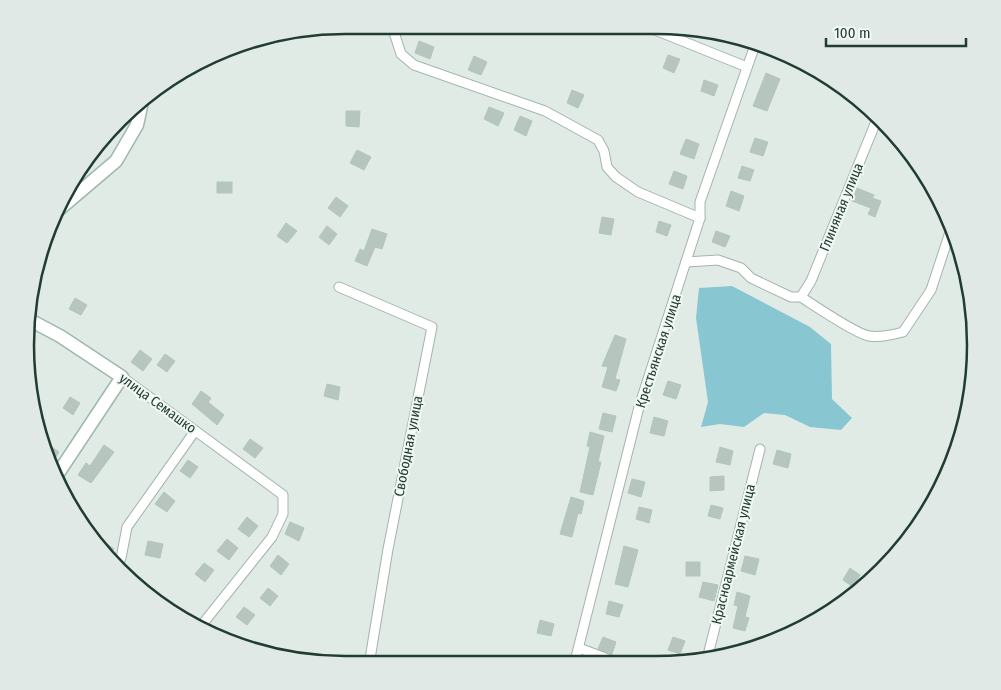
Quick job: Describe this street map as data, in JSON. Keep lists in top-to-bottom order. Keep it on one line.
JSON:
{"streets":{"street":["Глиняная улица","Крестьянская улица","улица Семашко","Свободная улица","Красноармейская улица"]},"scale_bar":"100 m"}
